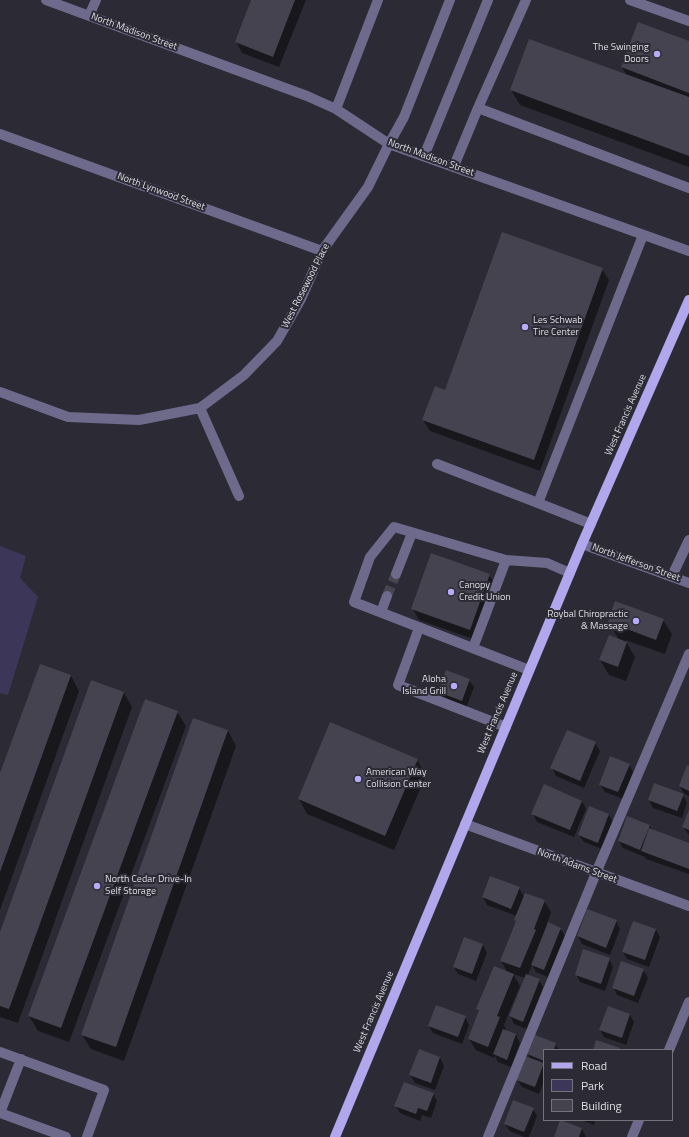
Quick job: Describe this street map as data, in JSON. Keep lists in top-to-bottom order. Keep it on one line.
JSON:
{"streets":{"main road":["West Francis Avenue"],"street":["North Madison Street","North Lynwood Street","West Rosewood Place","North Jefferson Street","North Adams Street"]},"crossings":[["North Madison Street","West Rosewood Place"],["North Lynwood Street","West Rosewood Place"],["West Francis Avenue","North Jefferson Street"],["West Francis Avenue","North Adams Street"]],"places":["The Swinging Doors","Les Schwab Tire Center","Canopy Credit Union","Roybal Chiropractic & Massage","Aloha Island Grill","American Way Collision Center","North Cedar Drive-In Self Storage"],"legend":["Road","Park","Building"]}
